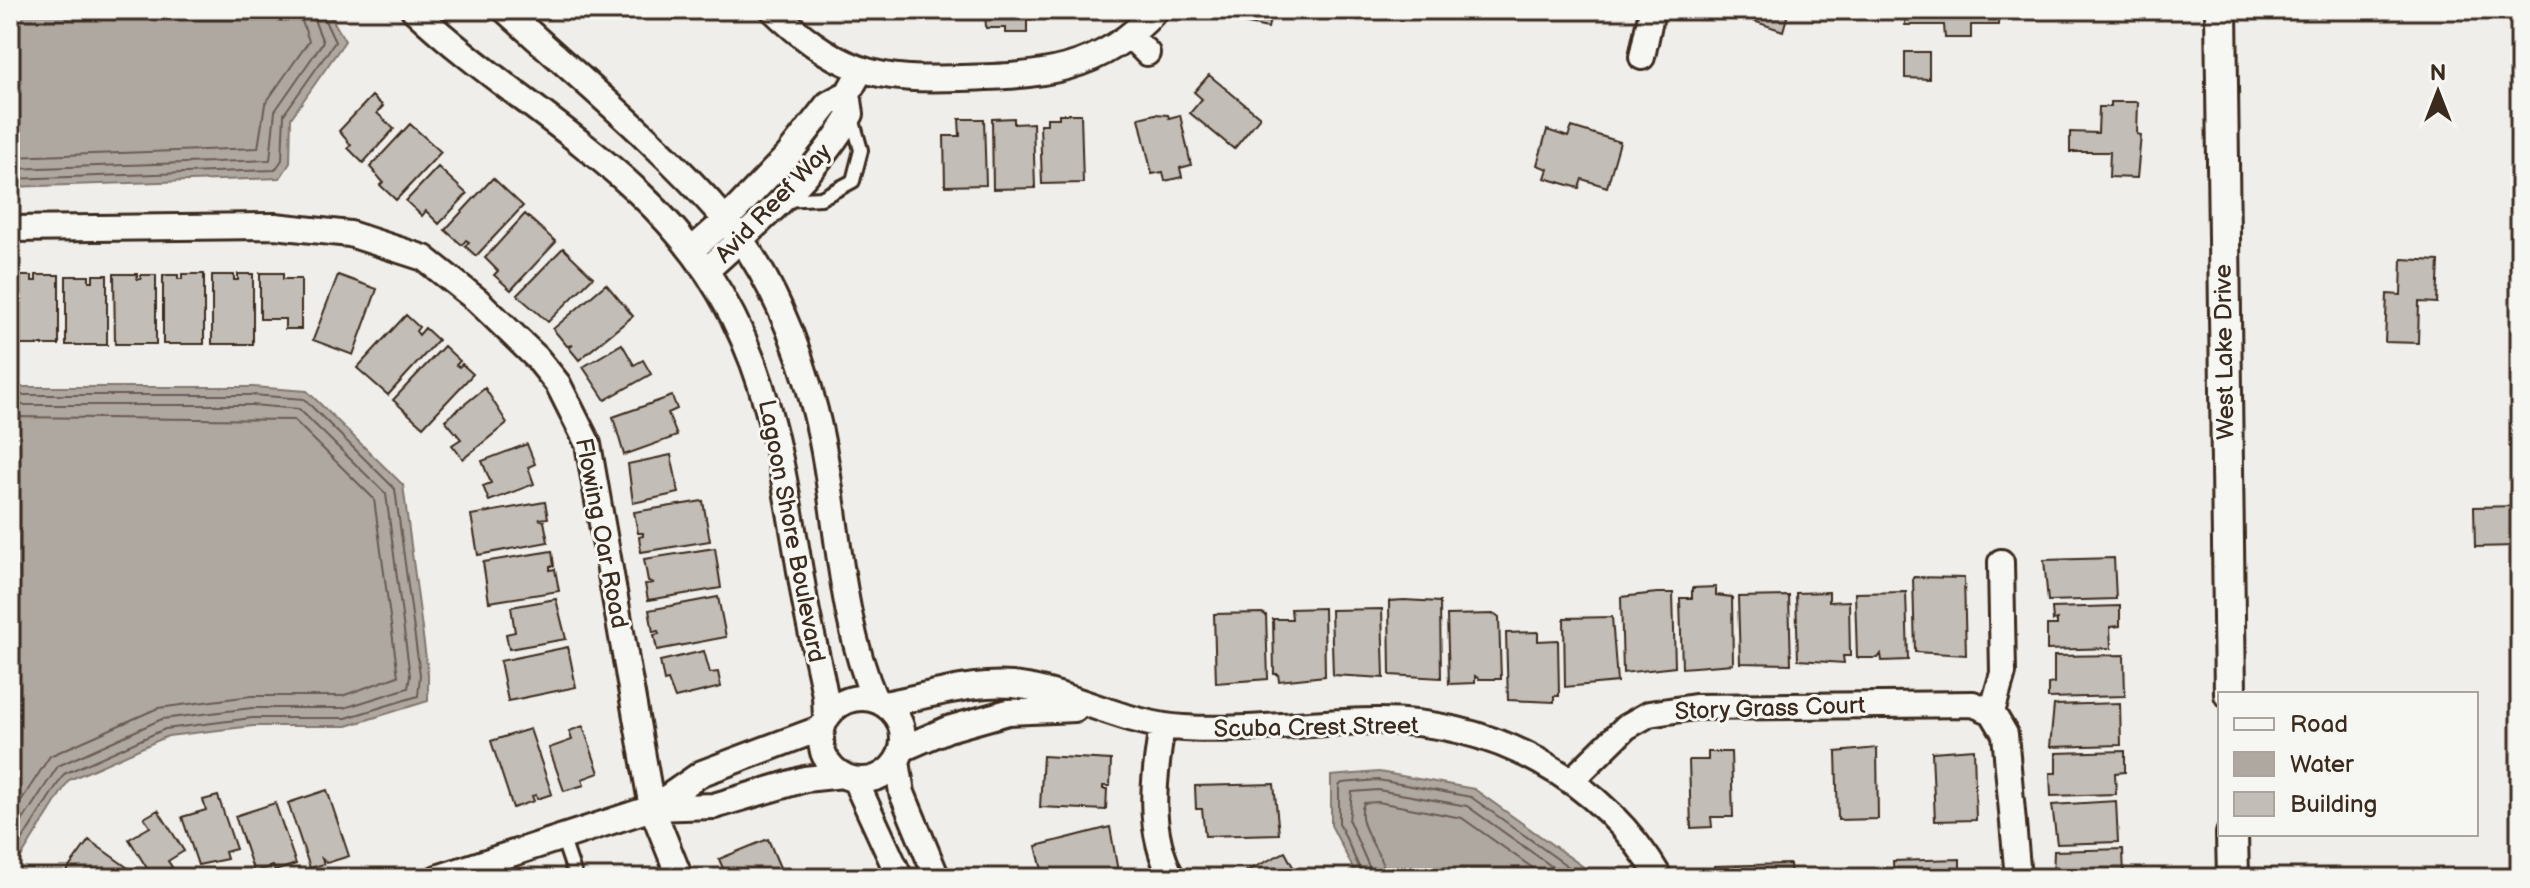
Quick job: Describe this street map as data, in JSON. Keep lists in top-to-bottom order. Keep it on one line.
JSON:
{"streets":{"street":["Avid Reef Way","West Lake Drive","Lagoon Shore Boulevard","Flowing Oar Road","Story Grass Court","Scuba Crest Street"]},"crossings":[["Avid Reef Way","Lagoon Shore Boulevard"],["Lagoon Shore Boulevard","Scuba Crest Street"],["Story Grass Court","Scuba Crest Street"]],"legend":["Road","Water","Building"],"north":"top"}
